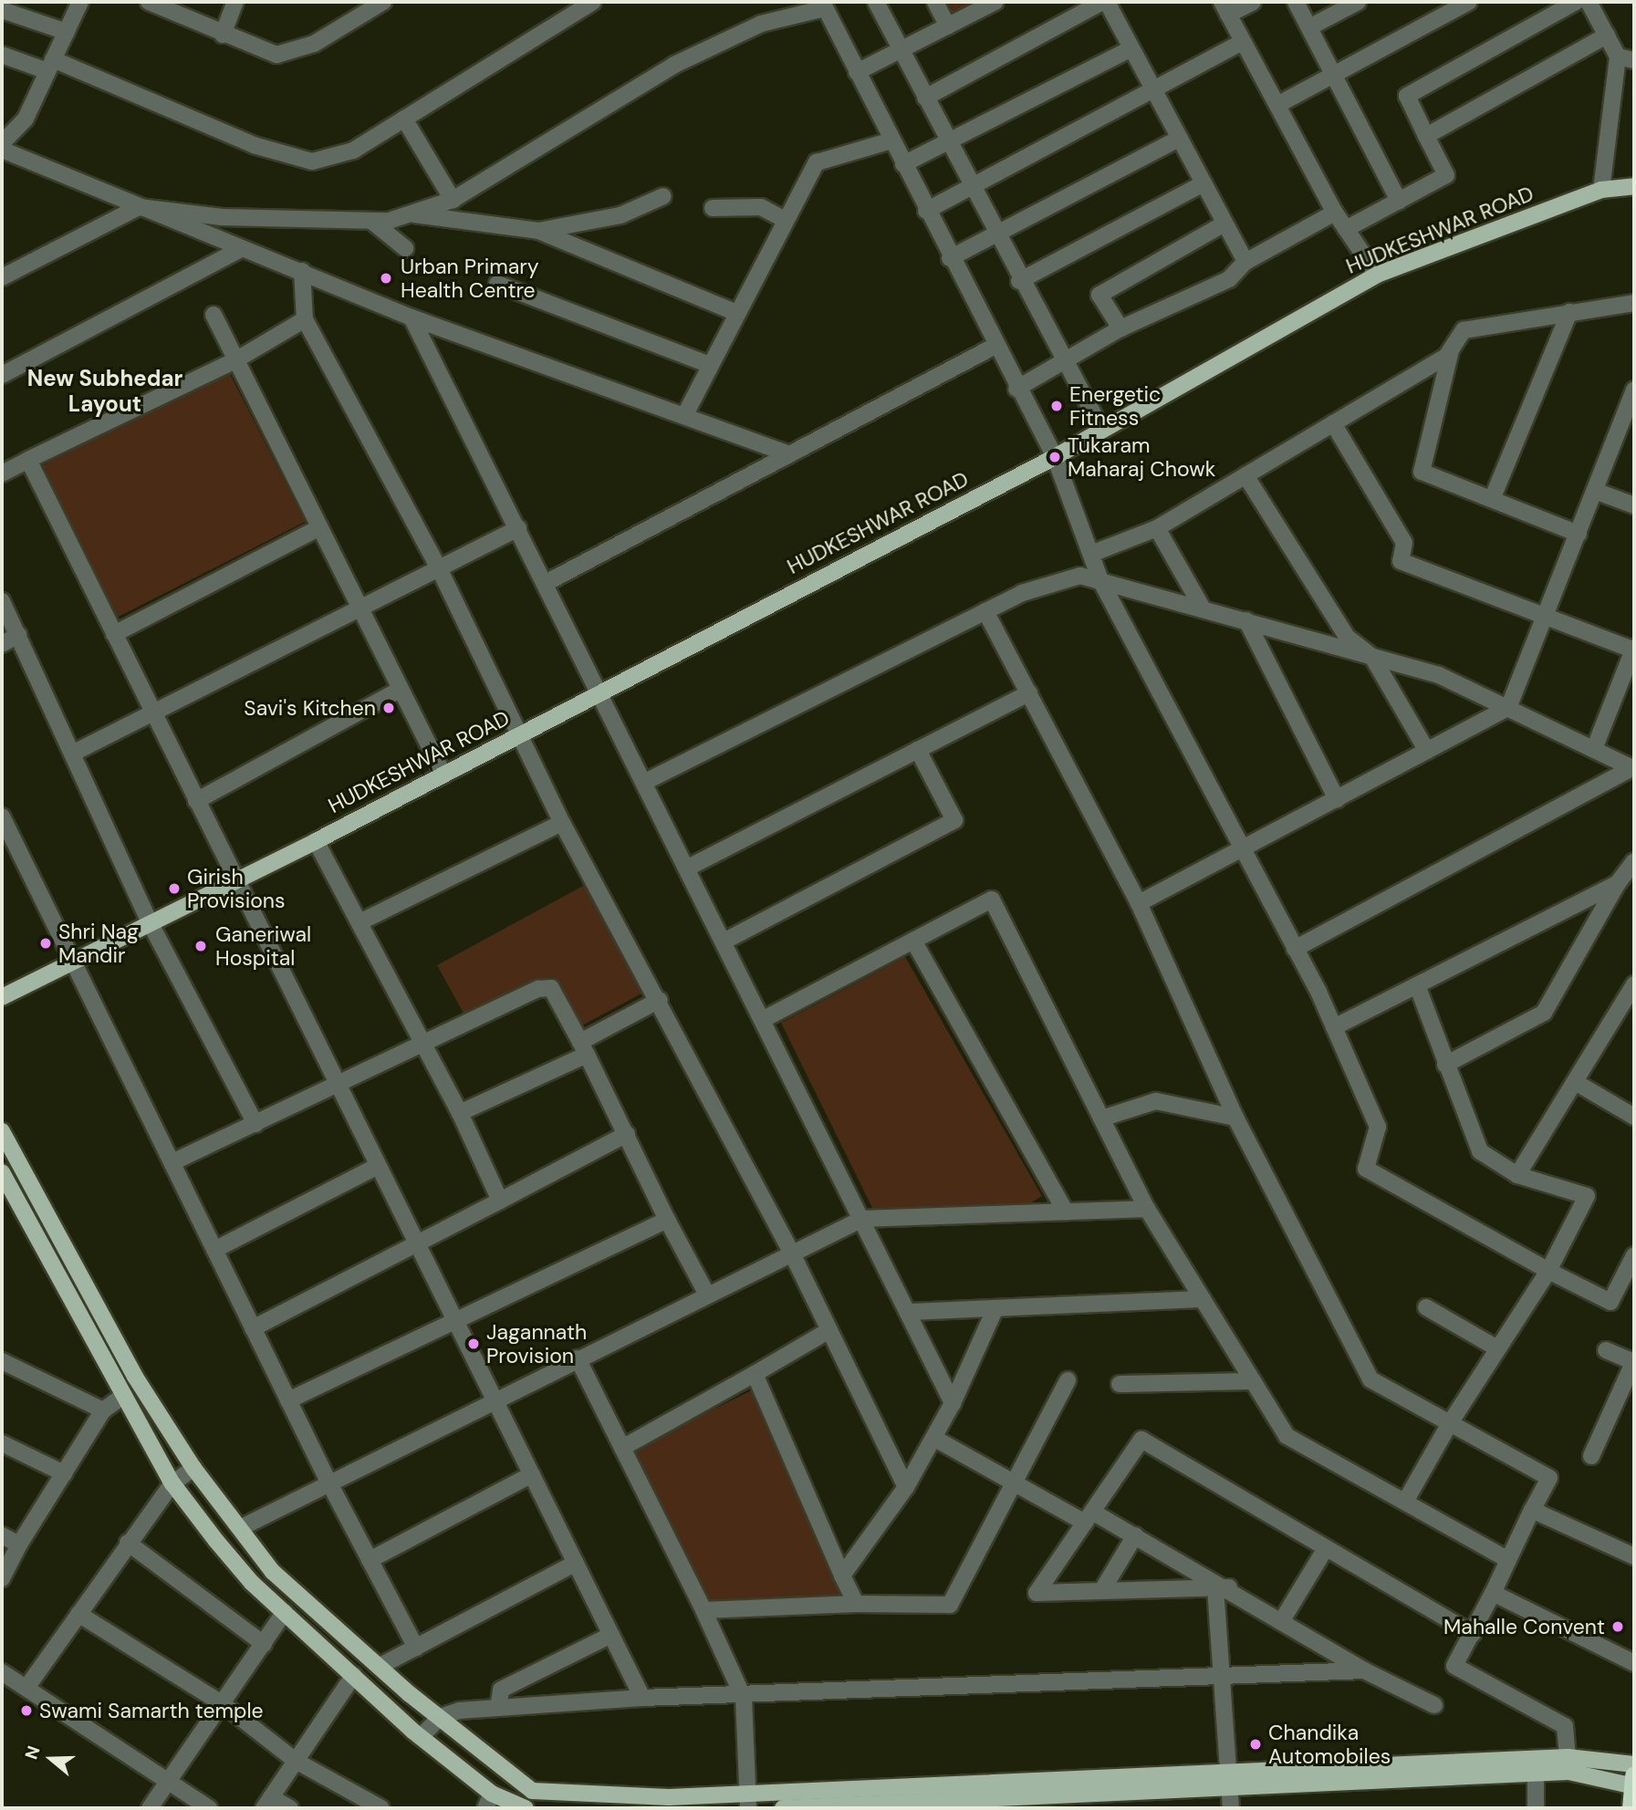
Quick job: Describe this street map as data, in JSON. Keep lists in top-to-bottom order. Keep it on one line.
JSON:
{"streets":{"main road":["HUDKESHWAR ROAD"]},"districts":["New Subhedar Layout"],"places":["Urban Primary Health Centre","Energetic Fitness","Tukaram Maharaj Chowk","Savi's Kitchen","Girish Provisions","Shri Nag Mandir","Ganeriwal Hospital","Jagannath Provision","Mahalle Convent","Swami Samarth temple","Chandika Automobiles"],"north":"left"}
